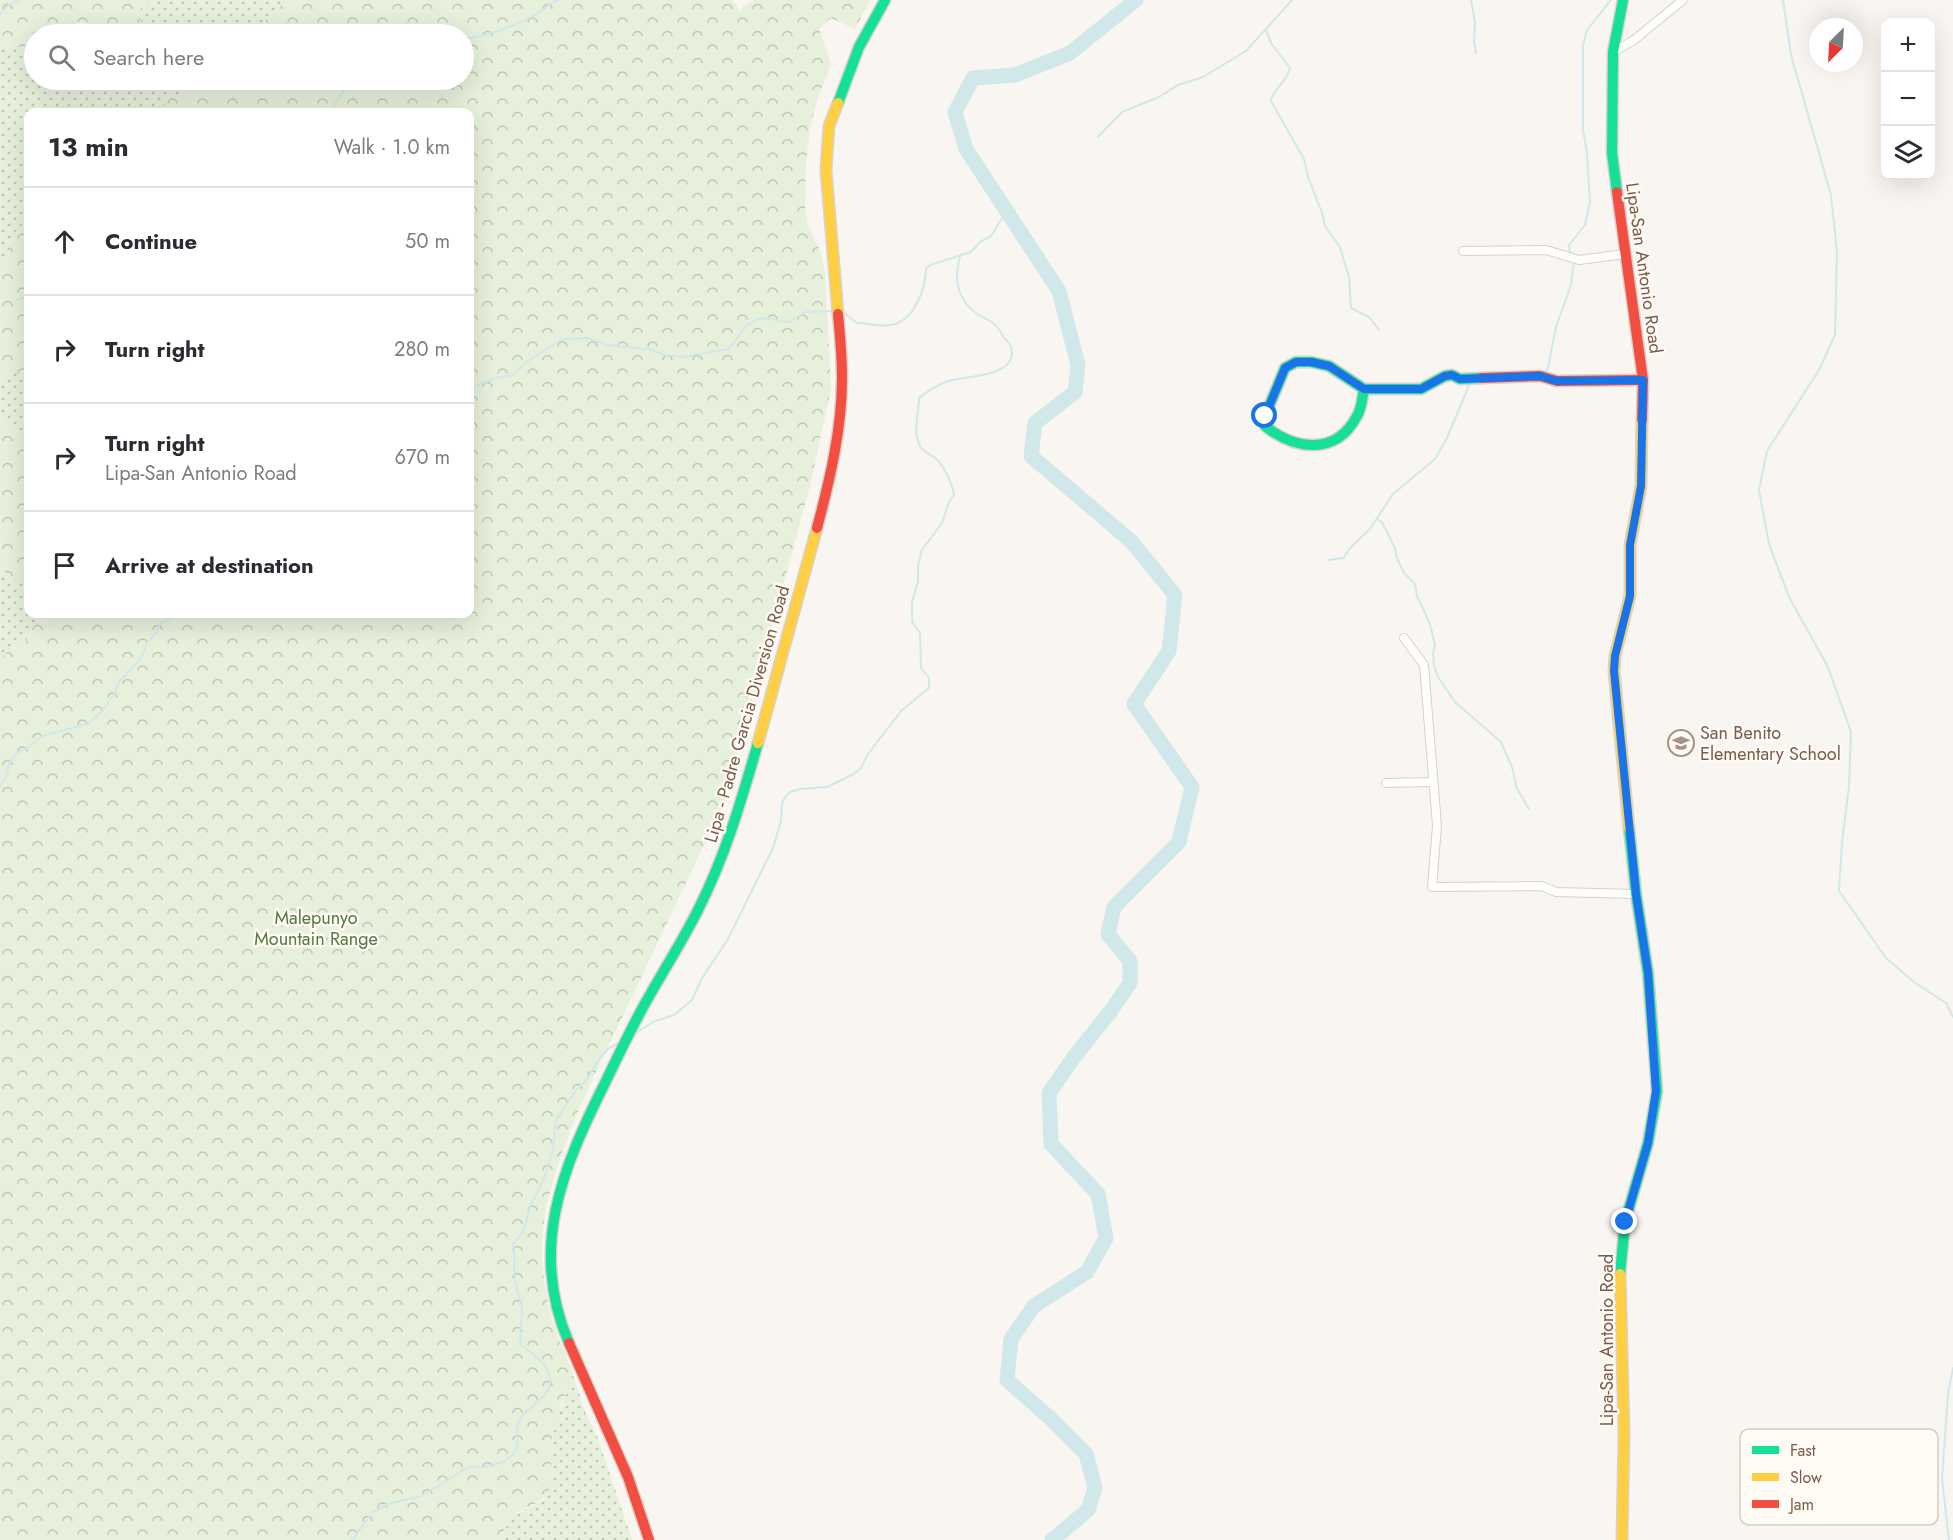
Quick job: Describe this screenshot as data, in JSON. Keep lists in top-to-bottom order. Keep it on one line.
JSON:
{"streets":{"main road":["Lipa-San Antonio Road","Lipa - Padre Garcia Diversion Road"]},"parks":["Malepunyo Mountain Range"],"places":{"school or university":["San Benito Elementary School"]},"legend":["Fast","Slow","Jam"],"north":"bottom left","page":{"map_buttons":["+","−"],"search":"Search here","heading":["13 min","Walk · 1.0 km"],"list":[["Continue","50 m"],["Turn right","280 m"],["Turn right","Lipa-San Antonio Road","670 m"],"Arrive at destination"]}}
